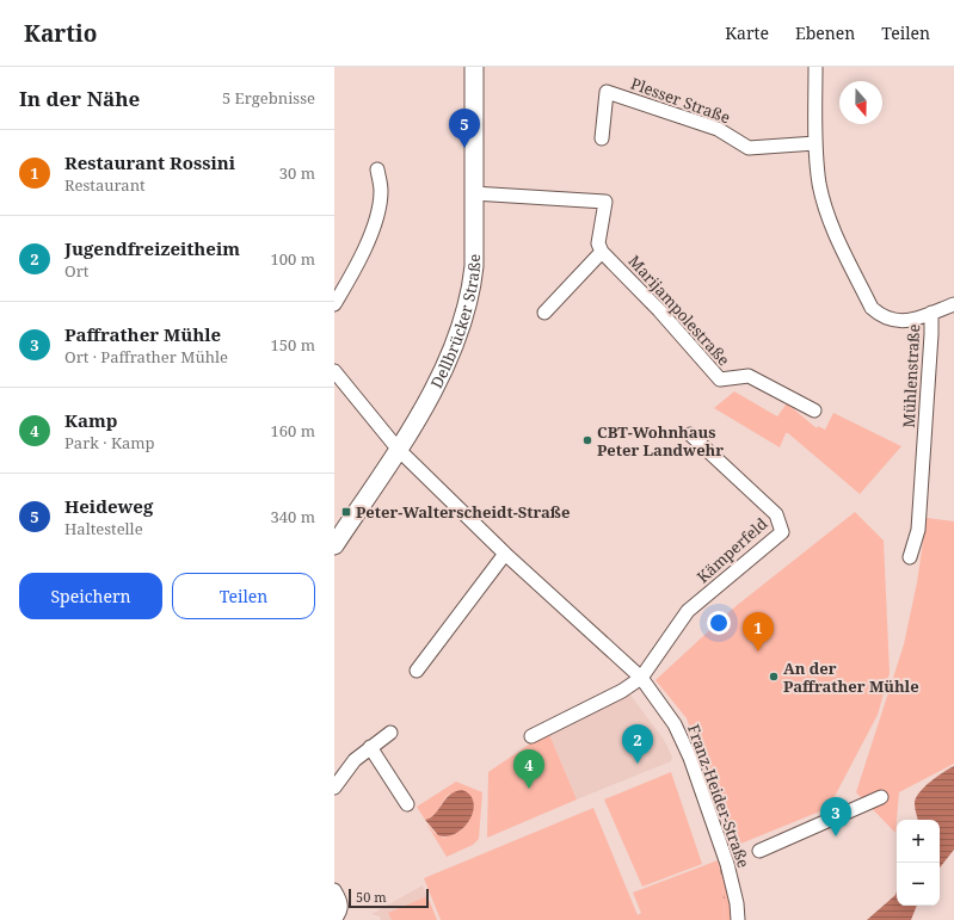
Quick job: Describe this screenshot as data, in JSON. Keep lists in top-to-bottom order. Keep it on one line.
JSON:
{"streets":{"main road":["Dellbrücker Straße"],"street":["Plesser Straße","Marijampolestraße","Mühlenstraße","Kämperfeld","Franz-Heider-Straße"]},"crossings":[["Plesser Straße","Mühlenstraße"],["Dellbrücker Straße","Franz-Heider-Straße"],["Kämperfeld","Franz-Heider-Straße"]],"places":{"other":["CBT-Wohnhaus Peter Landwehr","An der Paffrather Mühle"],"transit":["Peter-Walterscheidt-Straße"]},"scale_bar":"50 m","north":"bottom","page":{"header":"Kartio","nav":["Karte","Ebenen","Teilen"],"heading":["In der Nähe","5 Ergebnisse"],"pins":["5","1","2","4","3"],"list":[{"mark":"1","name":"Restaurant Rossini","note":"Restaurant","value":"30 m"},{"mark":"2","name":"Jugendfreizeitheim","note":"Ort","value":"100 m"},{"mark":"3","name":"Paffrather Mühle","note":"Ort · Paffrather Mühle","value":"150 m"},{"mark":"4","name":"Kamp","note":"Park · Kamp","value":"160 m"},{"mark":"5","name":"Heideweg","note":"Haltestelle","value":"340 m"}],"buttons":["Speichern","Teilen"],"map_buttons":["+","−"],"scale":"50 m"}}
